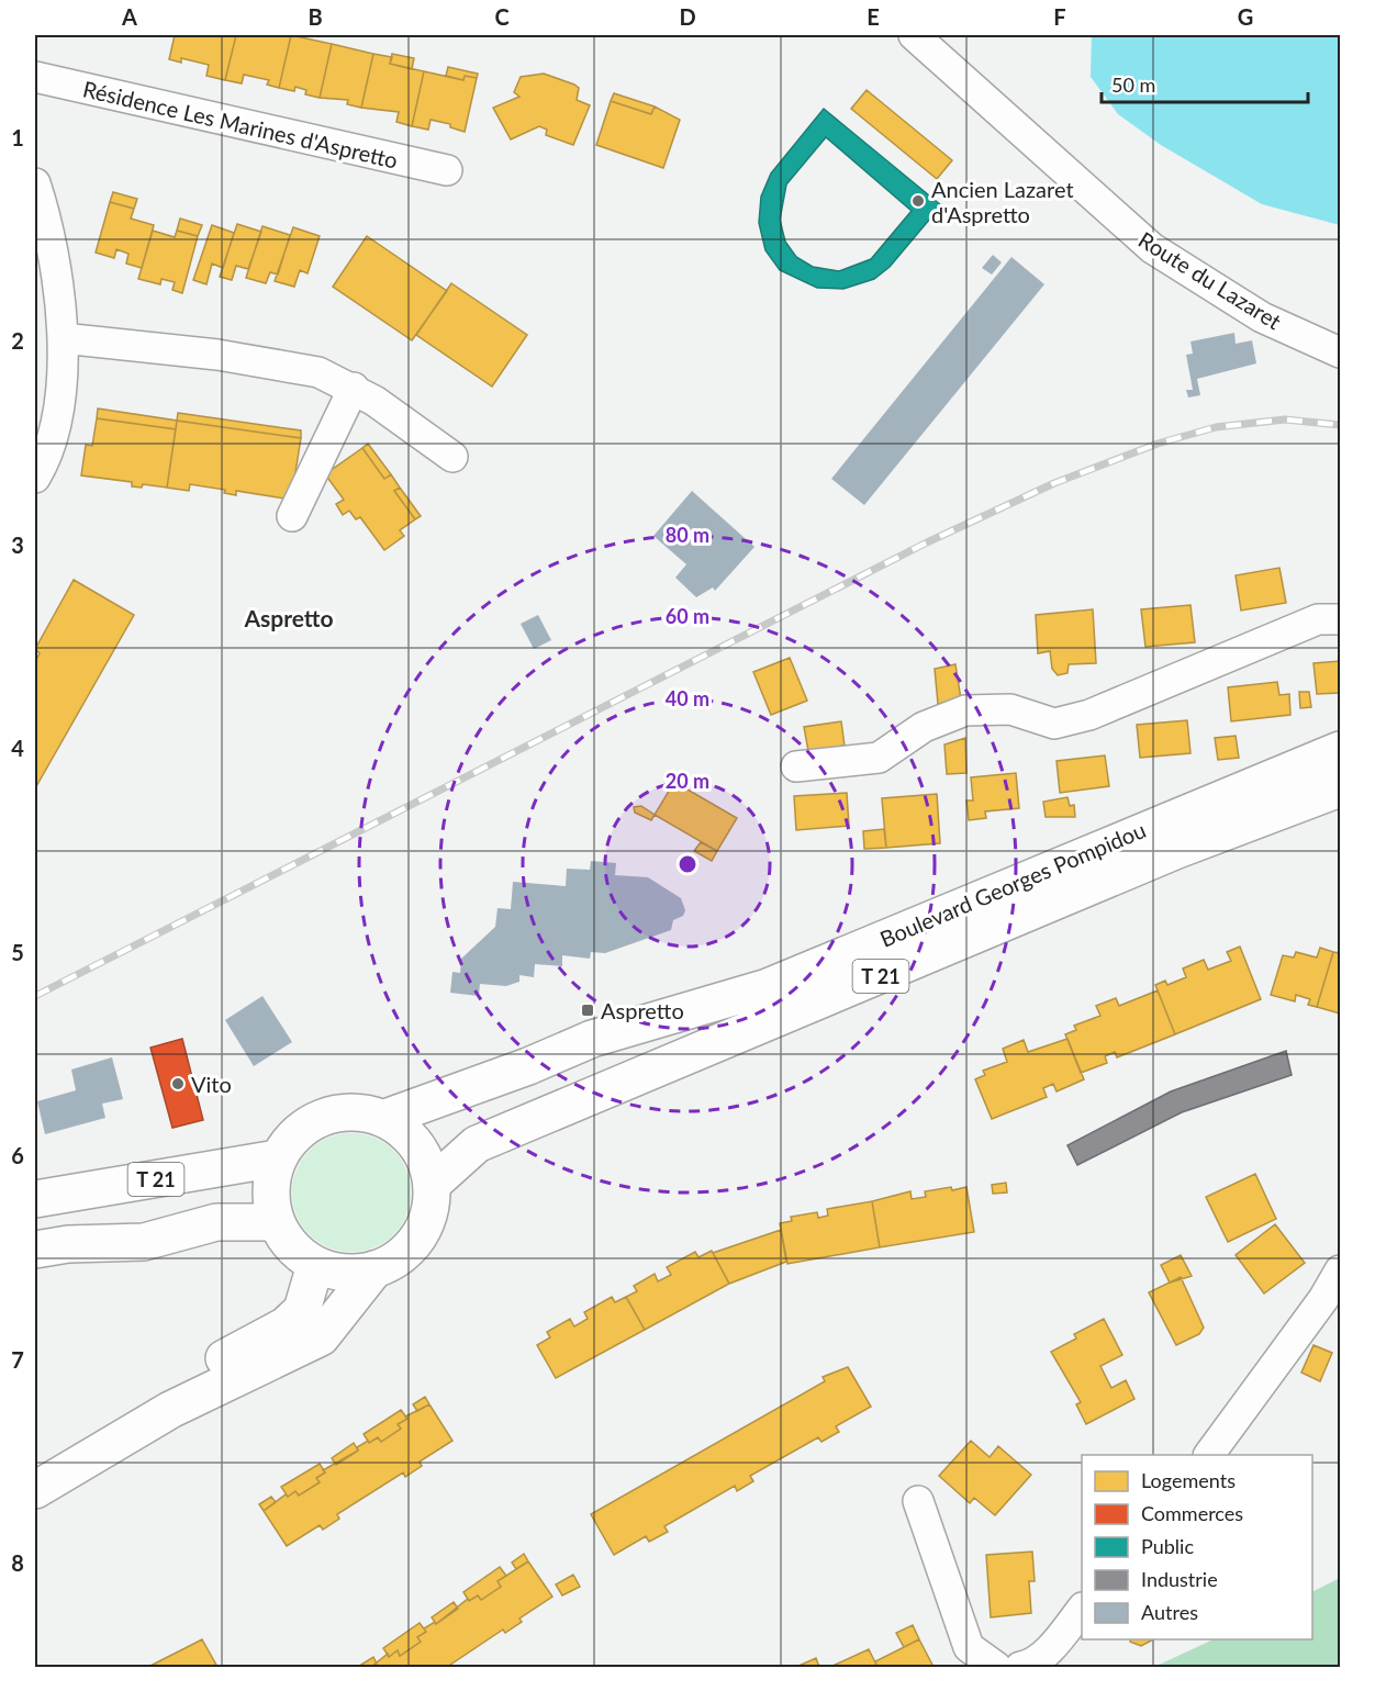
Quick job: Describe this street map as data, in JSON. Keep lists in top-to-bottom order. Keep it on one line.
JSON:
{"streets":{"main road":["Boulevard Georges Pompidou","T 21"],"street":["Résidence Les Marines d'Aspretto","Route du Lazaret"]},"crossings":[["Boulevard Georges Pompidou","T 21"]],"districts":["Aspretto"],"places":{"other":["Ancien Lazaret d'Aspretto","Vito"],"transit":["Aspretto"]},"legend":["Logements","Commerces","Public","Industrie","Autres"],"scale_bar":"50 m","grid":{"columns":["A","B","C","D","E","F","G"],"rows":["1","2","3","4","5","6","7","8"]},"rings":["80 m","60 m","40 m","20 m"]}
